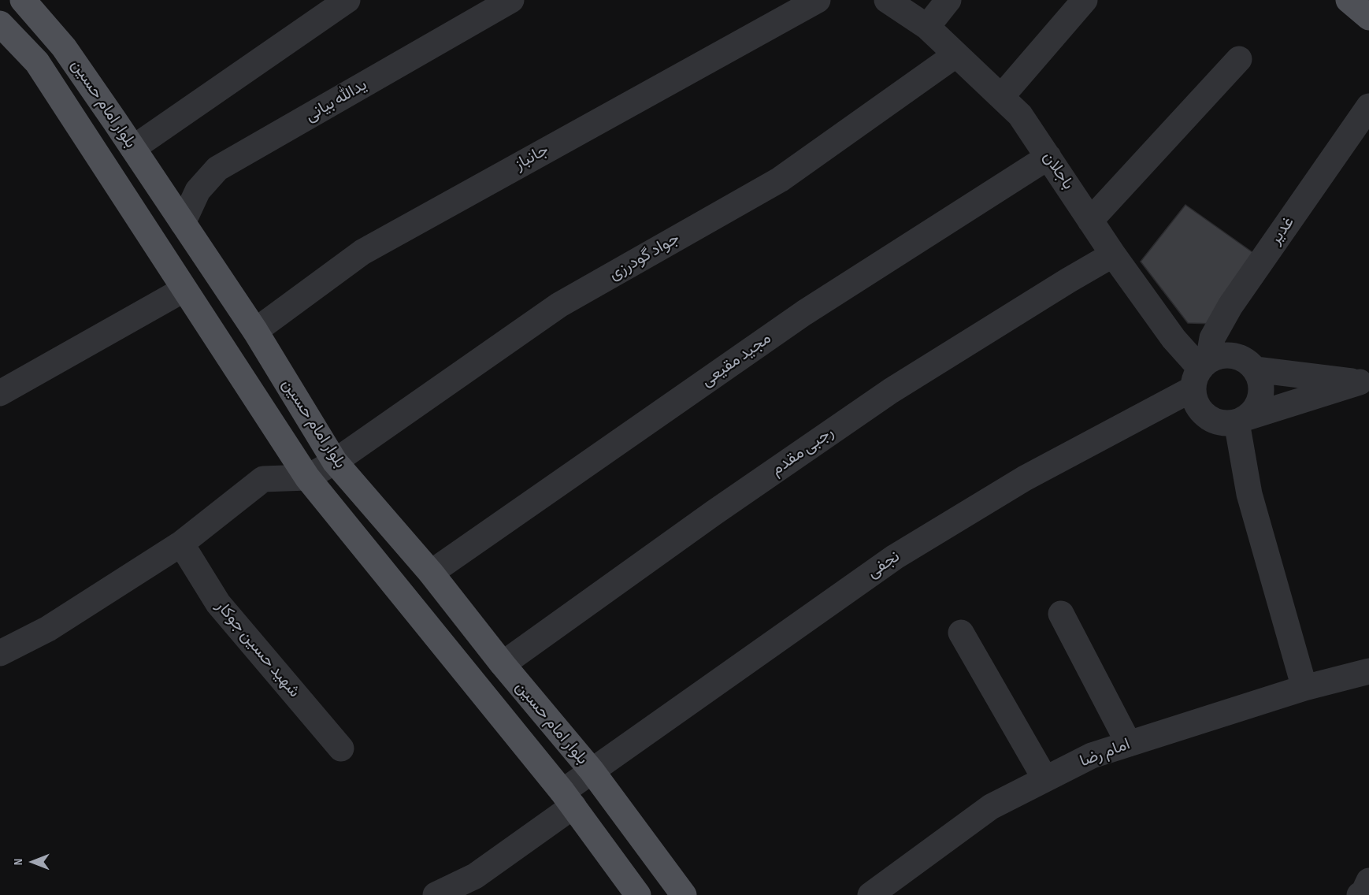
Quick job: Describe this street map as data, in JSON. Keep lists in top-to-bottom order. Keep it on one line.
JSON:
{"streets":{"main road":["بلوار امام حسین"],"street":["یدالله بیانی","جانباز","باجلان","غدیر","جواد گودرزی","مجید مقیعی","رجبی مقدم","نجفی","شهید حسین جوکار","امام رضا"]},"crossings":[["یدالله بیانی","بلوار امام حسین"],["بلوار امام حسین","جانباز"],["بلوار امام حسین","جواد گودرزی"],["بلوار امام حسین","مجید مقیعی"],["بلوار امام حسین","رجبی مقدم"],["بلوار امام حسین","نجفی"],["باجلان","غدیر"],["باجلان","جواد گودرزی"],["باجلان","مجید مقیعی"],["باجلان","رجبی مقدم"],["باجلان","نجفی"],["غدیر","نجفی"]],"north":"left"}
